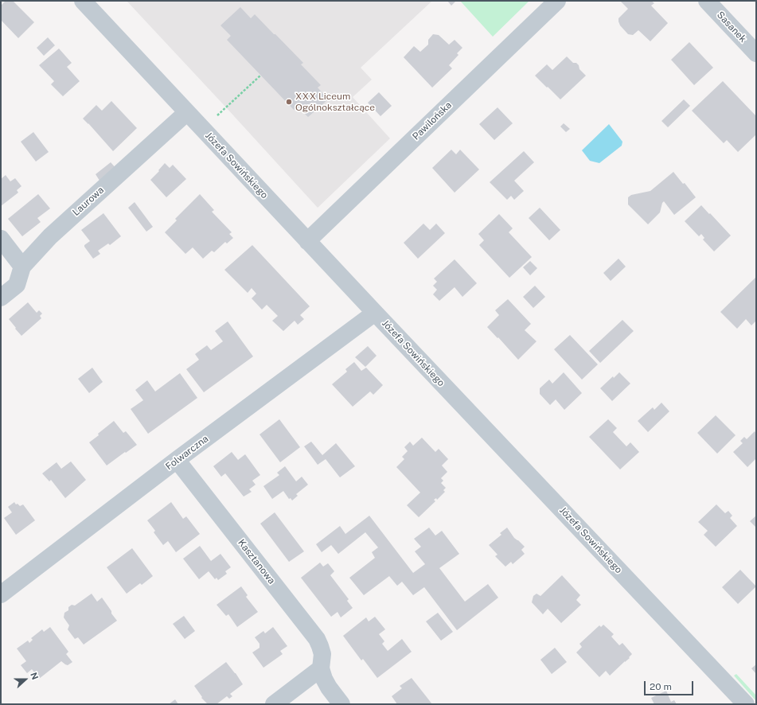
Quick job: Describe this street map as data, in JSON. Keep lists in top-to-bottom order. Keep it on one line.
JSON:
{"streets":{"street":["Sasanek","Pawilońska","Józefa Sowińskiego","Laurowa","Folwarczna","Kasztanowa"]},"crossings":[["Pawilońska","Józefa Sowińskiego"],["Józefa Sowińskiego","Laurowa"],["Józefa Sowińskiego","Folwarczna"],["Folwarczna","Kasztanowa"]],"places":["XXX Liceum Ogólnokształcące"],"scale_bar":"20 m","north":"right"}
